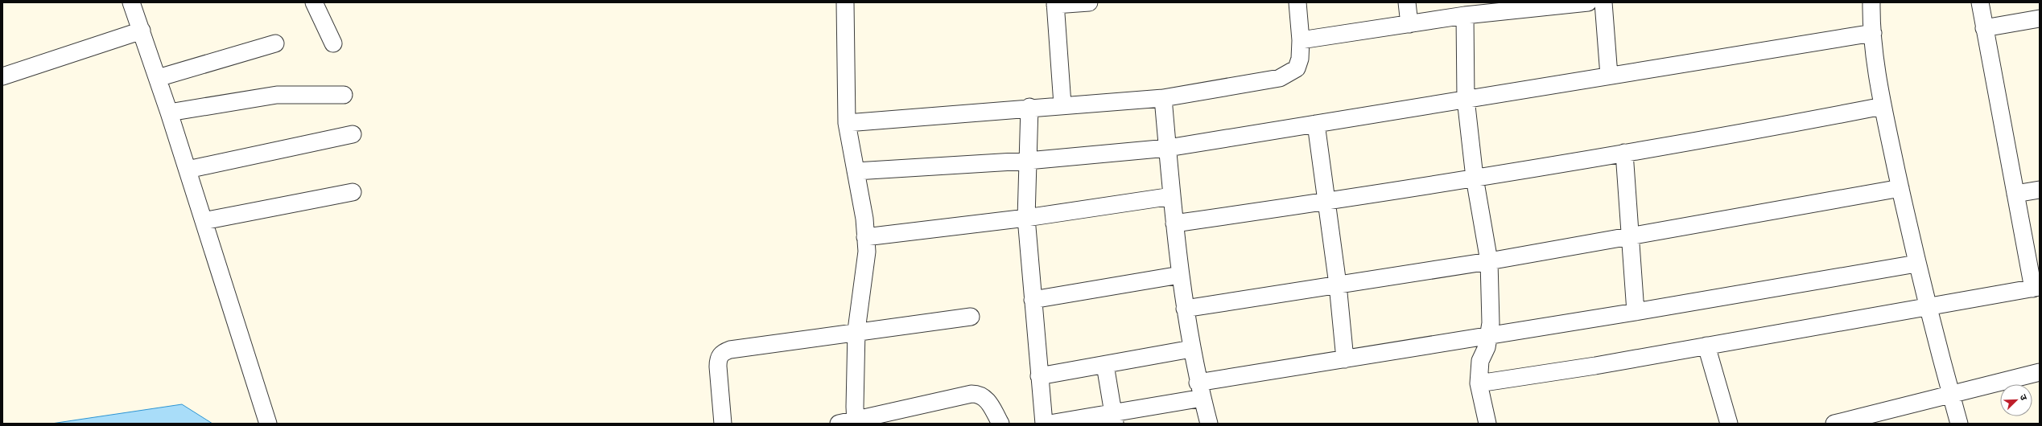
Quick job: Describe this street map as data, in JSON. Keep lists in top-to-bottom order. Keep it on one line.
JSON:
{"north":"top right"}
